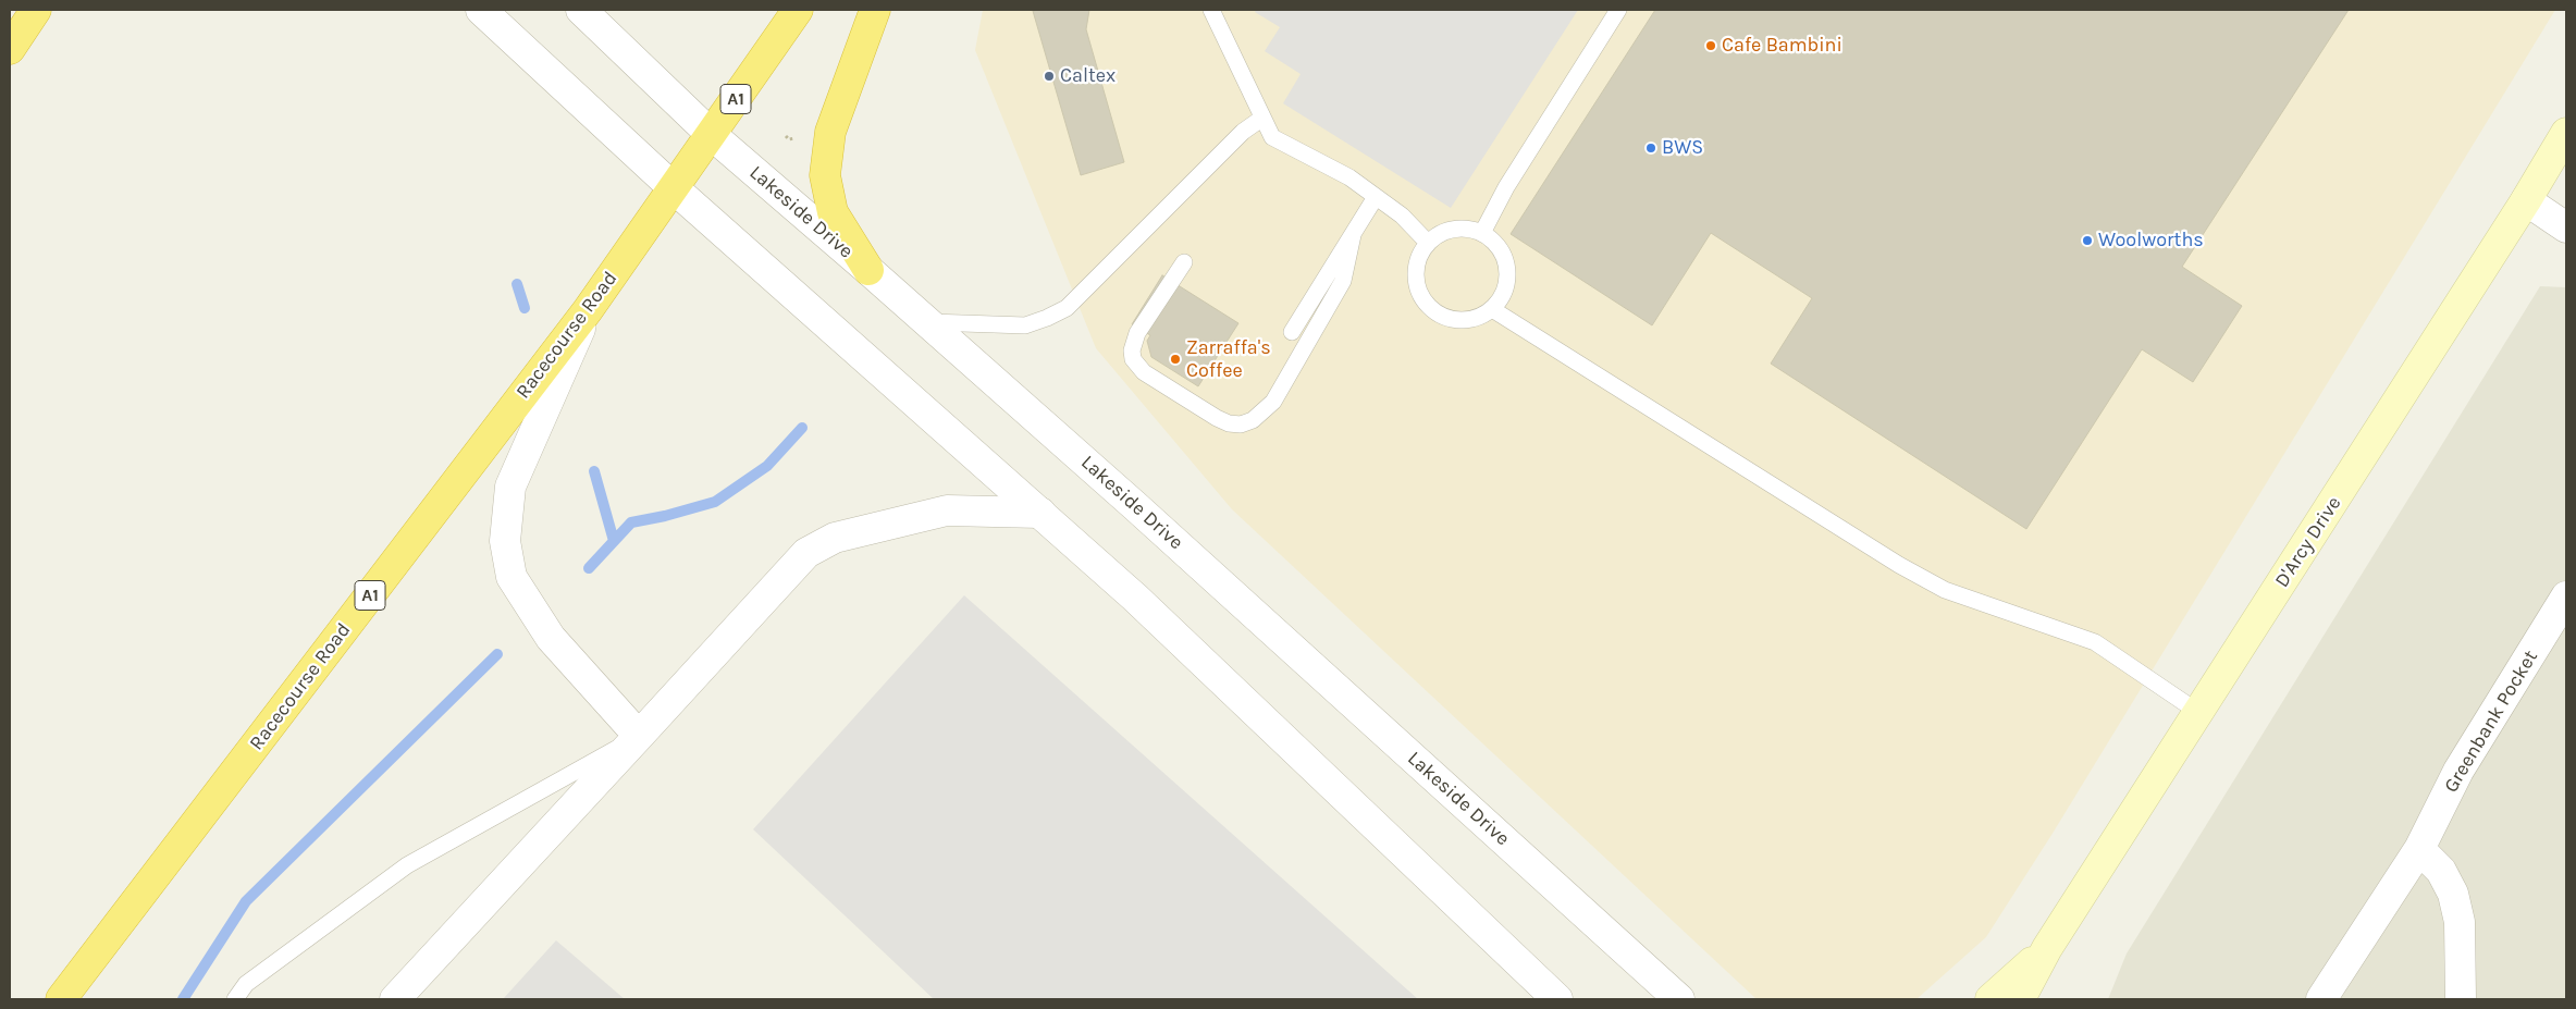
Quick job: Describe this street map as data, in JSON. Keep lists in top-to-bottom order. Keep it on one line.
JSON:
{"streets":{"highway":["A1","Racecourse Road"],"main road":["D'Arcy Drive"],"street":["Lakeside Drive","Greenbank Pocket"]},"crossings":[["A1","Lakeside Drive"],["A1","Racecourse Road"]],"places":["Cafe Bambini","Caltex","BWS","Woolworths","Zarraffa's Coffee"]}
